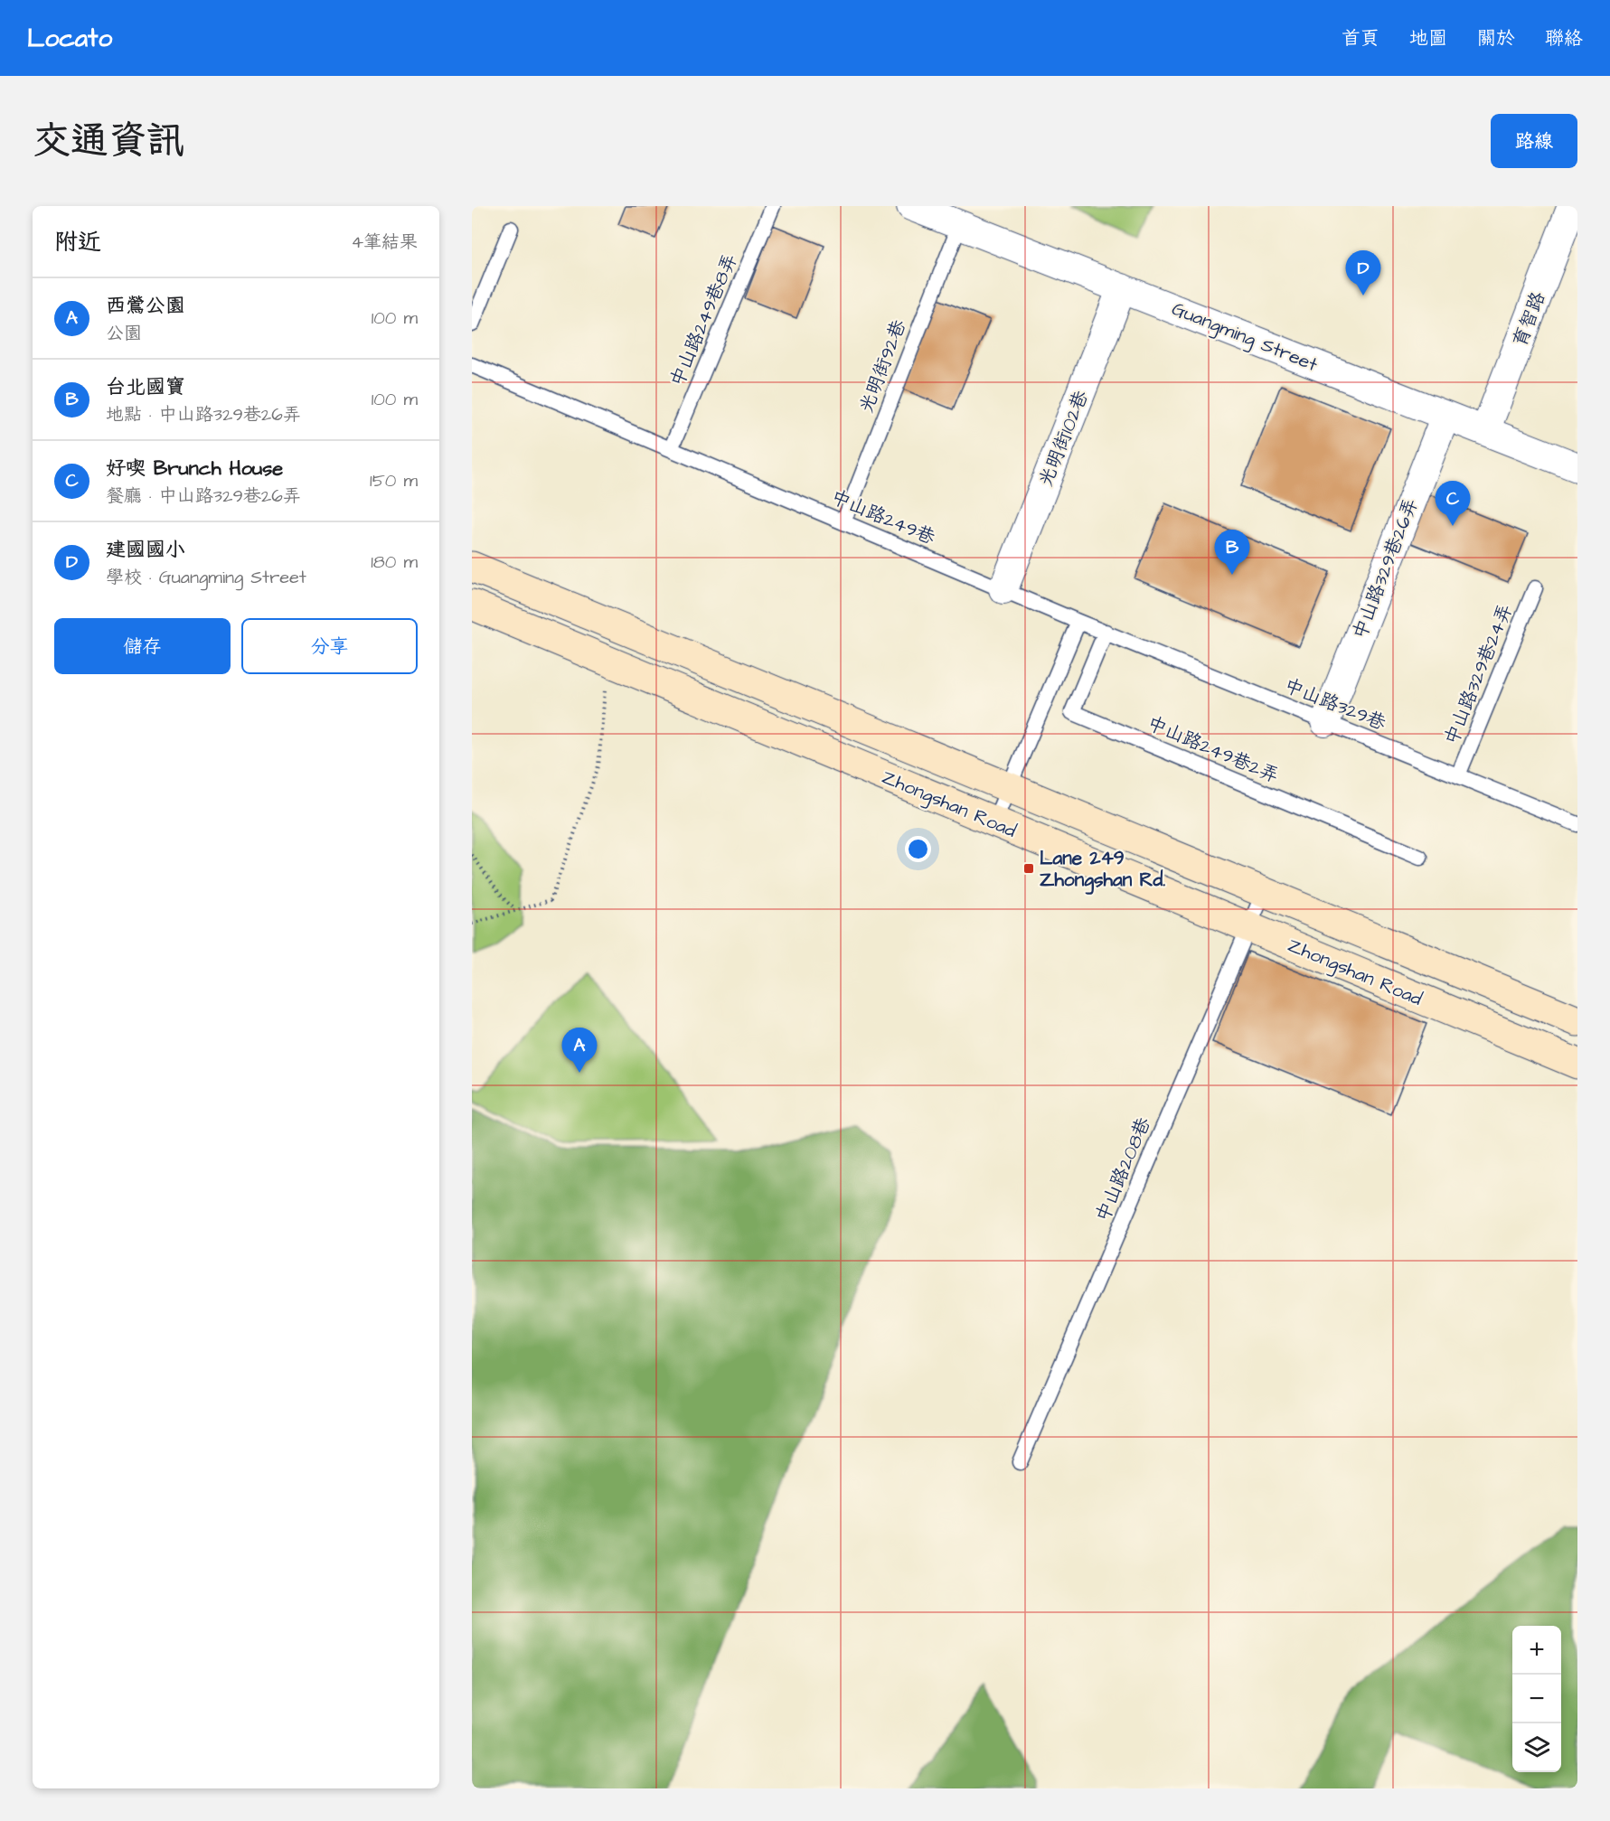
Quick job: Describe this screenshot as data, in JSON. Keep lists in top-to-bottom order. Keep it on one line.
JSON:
{"streets":{"street":["育智路","Guangming Street","光明街102巷","中山路329巷26弄","Zhongshan Road"],"lane":["中山路249巷8弄","光明街92巷","中山路249巷","中山路329巷24弄","中山路329巷","中山路249巷2弄","中山路208巷"]},"crossings":[["育智路","Guangming Street"],["中山路249巷8弄","中山路249巷"],["Guangming Street","光明街92巷"],["Guangming Street","光明街102巷"],["Guangming Street","中山路329巷26弄"],["光明街92巷","中山路249巷"],["光明街102巷","中山路249巷"],["中山路249巷","中山路329巷"],["中山路329巷26弄","中山路329巷"],["中山路329巷24弄","中山路329巷"],["中山路329巷","中山路249巷2弄"],["Zhongshan Road","中山路208巷"]],"places":{"transit":["Lane 249 Zhongshan Rd."]},"page":{"header":"Locato","nav":["首頁","地圖","關於","聯絡"],"title":"交通資訊","buttons":["路線",["儲存","分享"]],"heading":["附近","4筆結果"],"pins":["D","C","B","A"],"list":[{"mark":"A","name":"西鶯公園","note":"公園","value":"100 m"},{"mark":"B","name":"台北國寶","note":"地點 · 中山路329巷26弄","value":"100 m"},{"mark":"C","name":"好喫 Brunch House","note":"餐廳 · 中山路329巷26弄","value":"150 m"},{"mark":"D","name":"建國國小","note":"學校 · Guangming Street","value":"180 m"}],"map_buttons":["+","−"]}}
